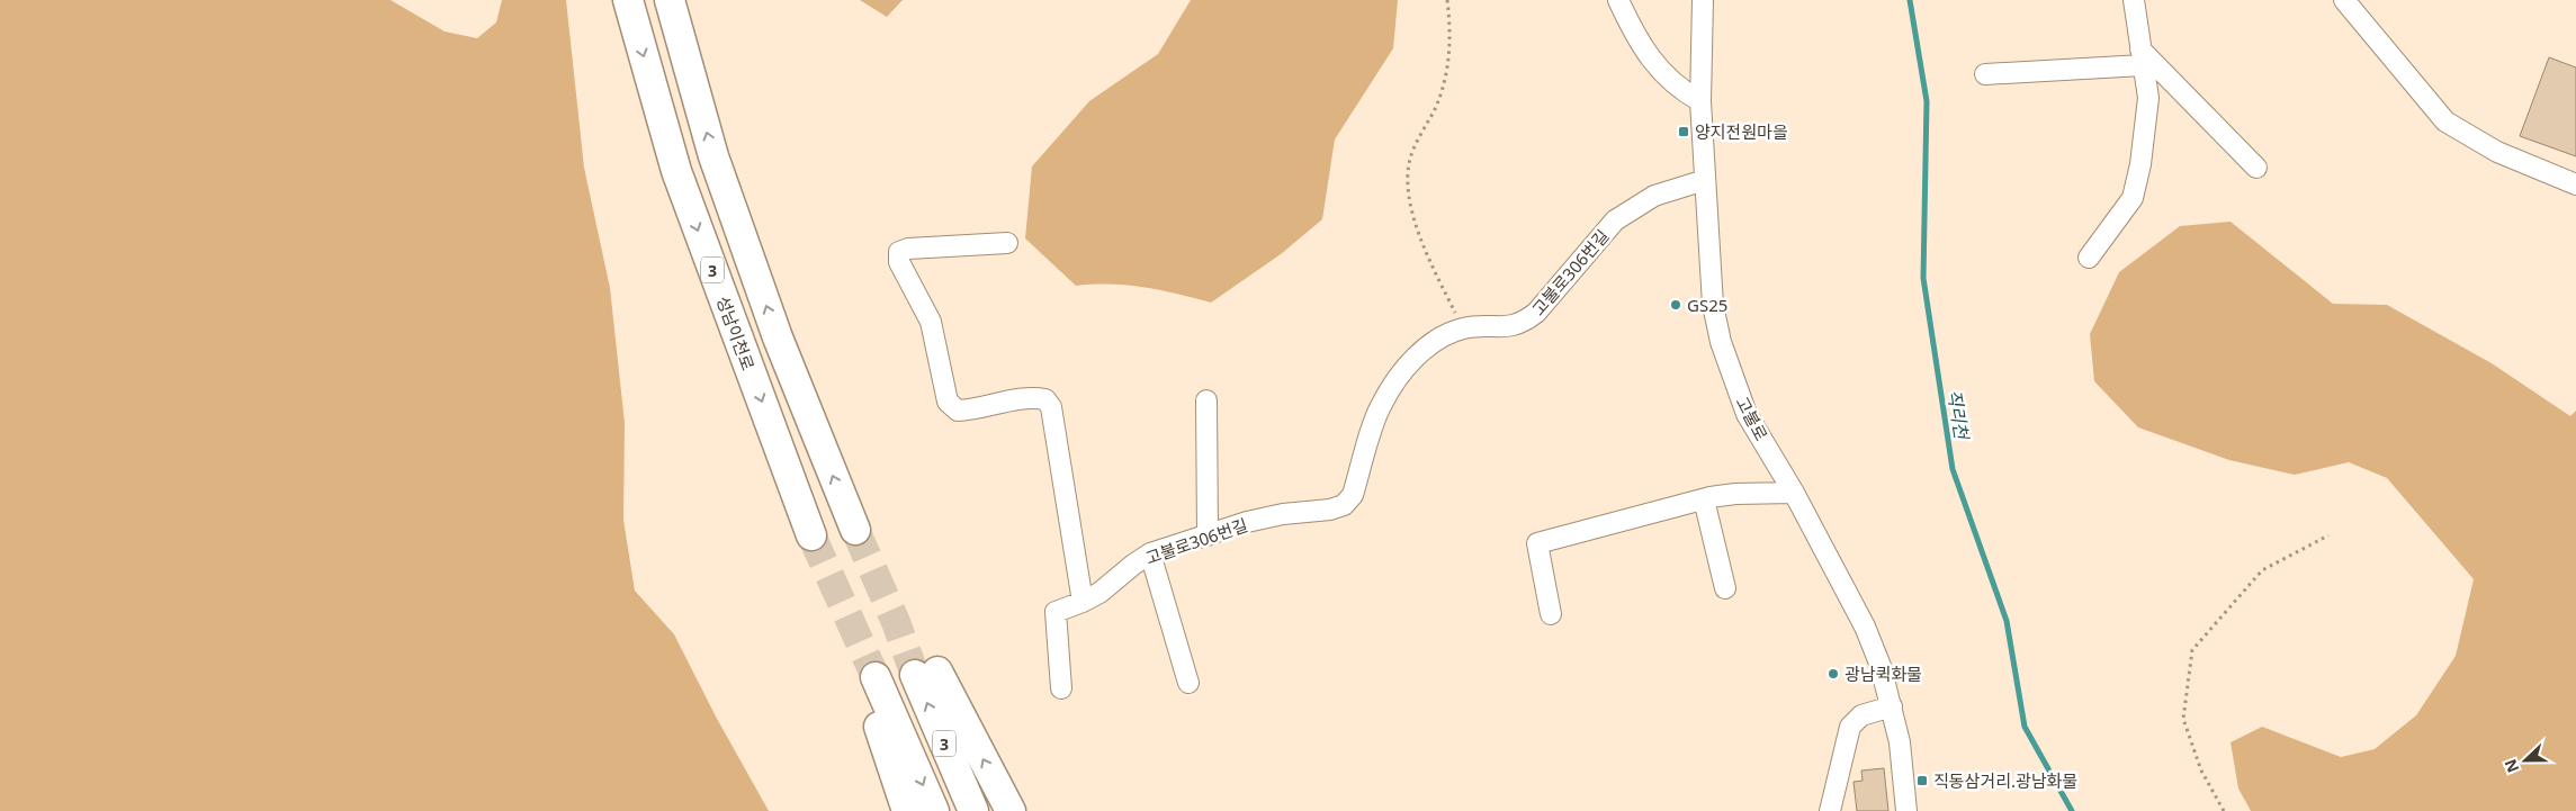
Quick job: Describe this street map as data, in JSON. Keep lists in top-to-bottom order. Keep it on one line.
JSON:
{"streets":{"highway":["3","성남이천로"],"street":["고불로306번길","고불로"]},"crossings":[["고불로306번길","고불로"]],"water":["직리천"],"places":{"transit":["양지전원마을","직동삼거리.광남화물"],"other":["GS25","광남퀵화물"]},"north":"left"}
